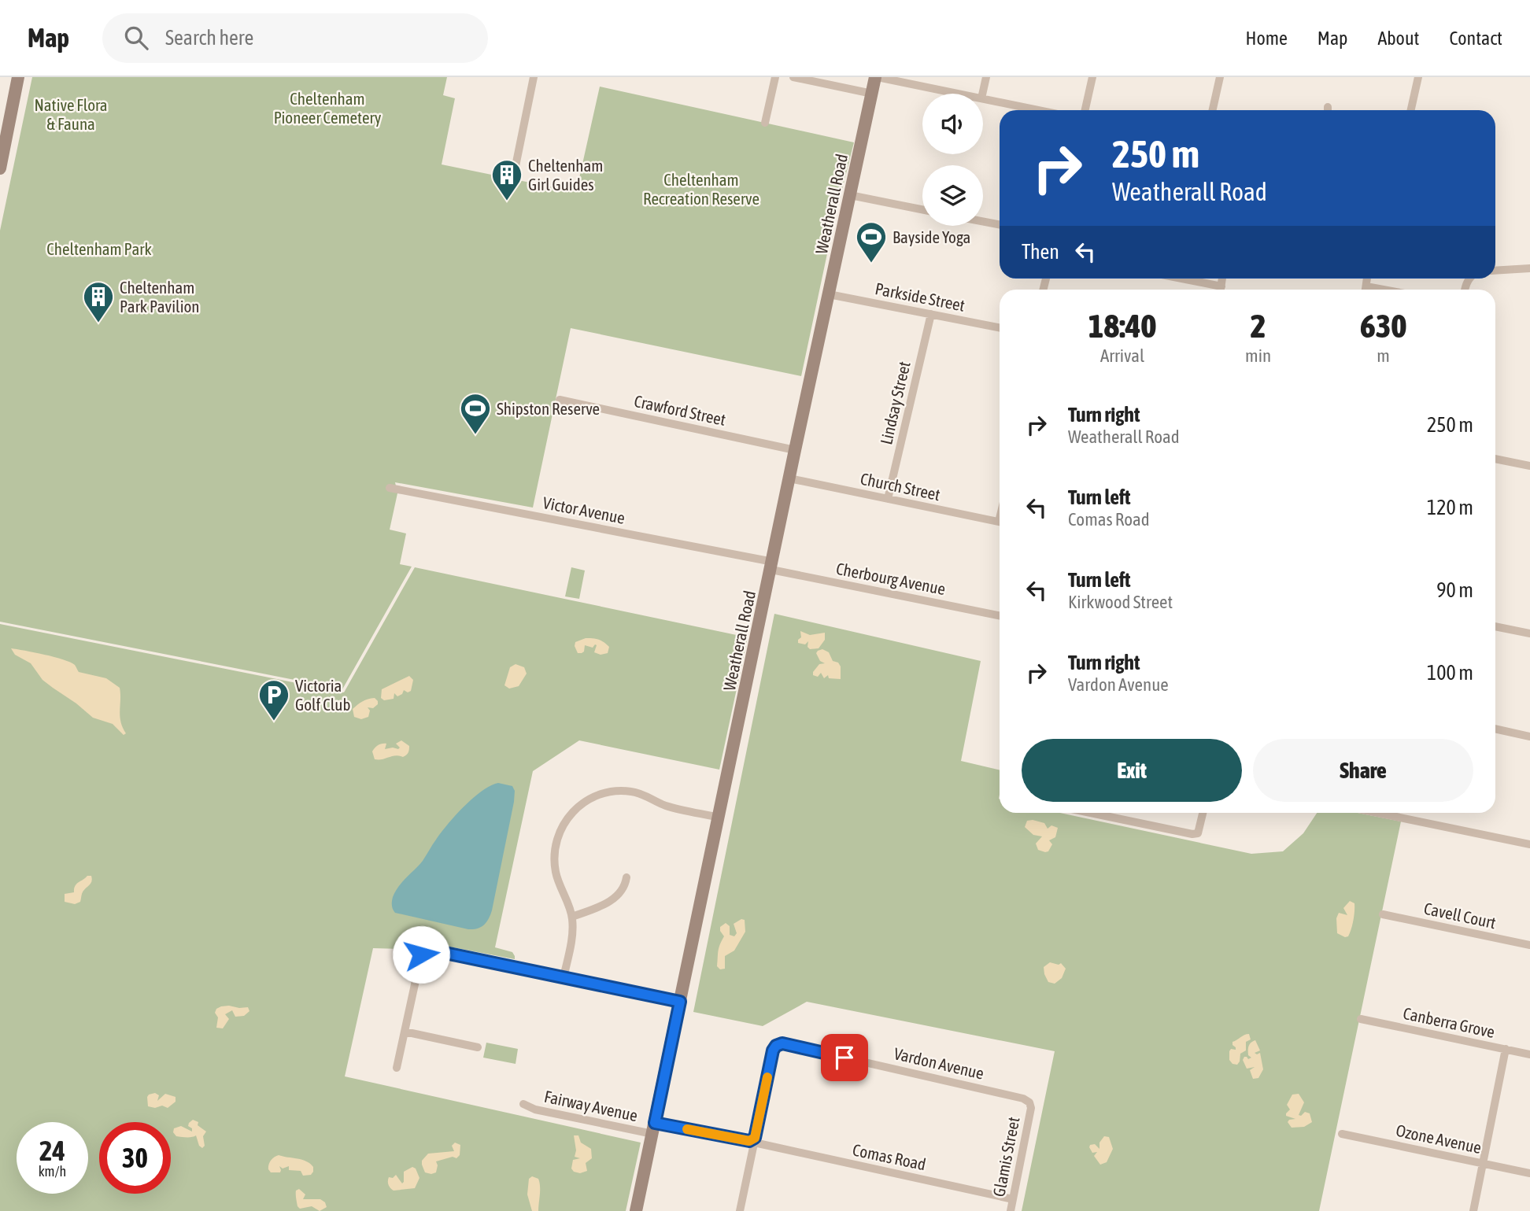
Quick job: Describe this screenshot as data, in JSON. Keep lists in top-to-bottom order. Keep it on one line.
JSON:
{"streets":{"street":["Weatherall Road","Parkside Street","Lindsay Street","Crawford Street","Church Street","Victor Avenue","Cherbourg Avenue","Cavell Court","Canberra Grove","Vardon Avenue","Fairway Avenue","Ozone Avenue","Comas Road","Glamis Street"]},"crossings":[["Weatherall Road","Parkside Street"],["Weatherall Road","Crawford Street"],["Weatherall Road","Church Street"],["Weatherall Road","Victor Avenue"],["Weatherall Road","Cherbourg Avenue"],["Weatherall Road","Fairway Avenue"],["Weatherall Road","Comas Road"],["Parkside Street","Lindsay Street"],["Lindsay Street","Church Street"],["Victor Avenue","Cherbourg Avenue"],["Vardon Avenue","Comas Road"],["Vardon Avenue","Glamis Street"],["Fairway Avenue","Comas Road"],["Comas Road","Glamis Street"]],"parks":["Cheltenham Pioneer Cemetery","Native Flora & Fauna","Cheltenham Recreation Reserve","Cheltenham Park"],"places":{"building":["Cheltenham Girl Guides","Cheltenham Park Pavilion"],"sports":["Bayside Yoga","Shipston Reserve"],"parking":["Victoria Golf Club"]},"page":{"header":"Map","search":"Search here","nav":["Home","Map","About","Contact"],"turn":["250 m","Weatherall Road"],"then":"Then","eta":["18:40","Arrival","2","min","630","m"],"list":[{"name":"Turn right","note":"Weatherall Road","value":"250 m"},{"name":"Turn left","note":"Comas Road","value":"120 m"},{"name":"Turn left","note":"Kirkwood Street","value":"90 m"},{"name":"Turn right","note":"Vardon Avenue","value":"100 m"}],"buttons":["Exit","Share"],"speed":"24 km/h","limit":"30"}}
